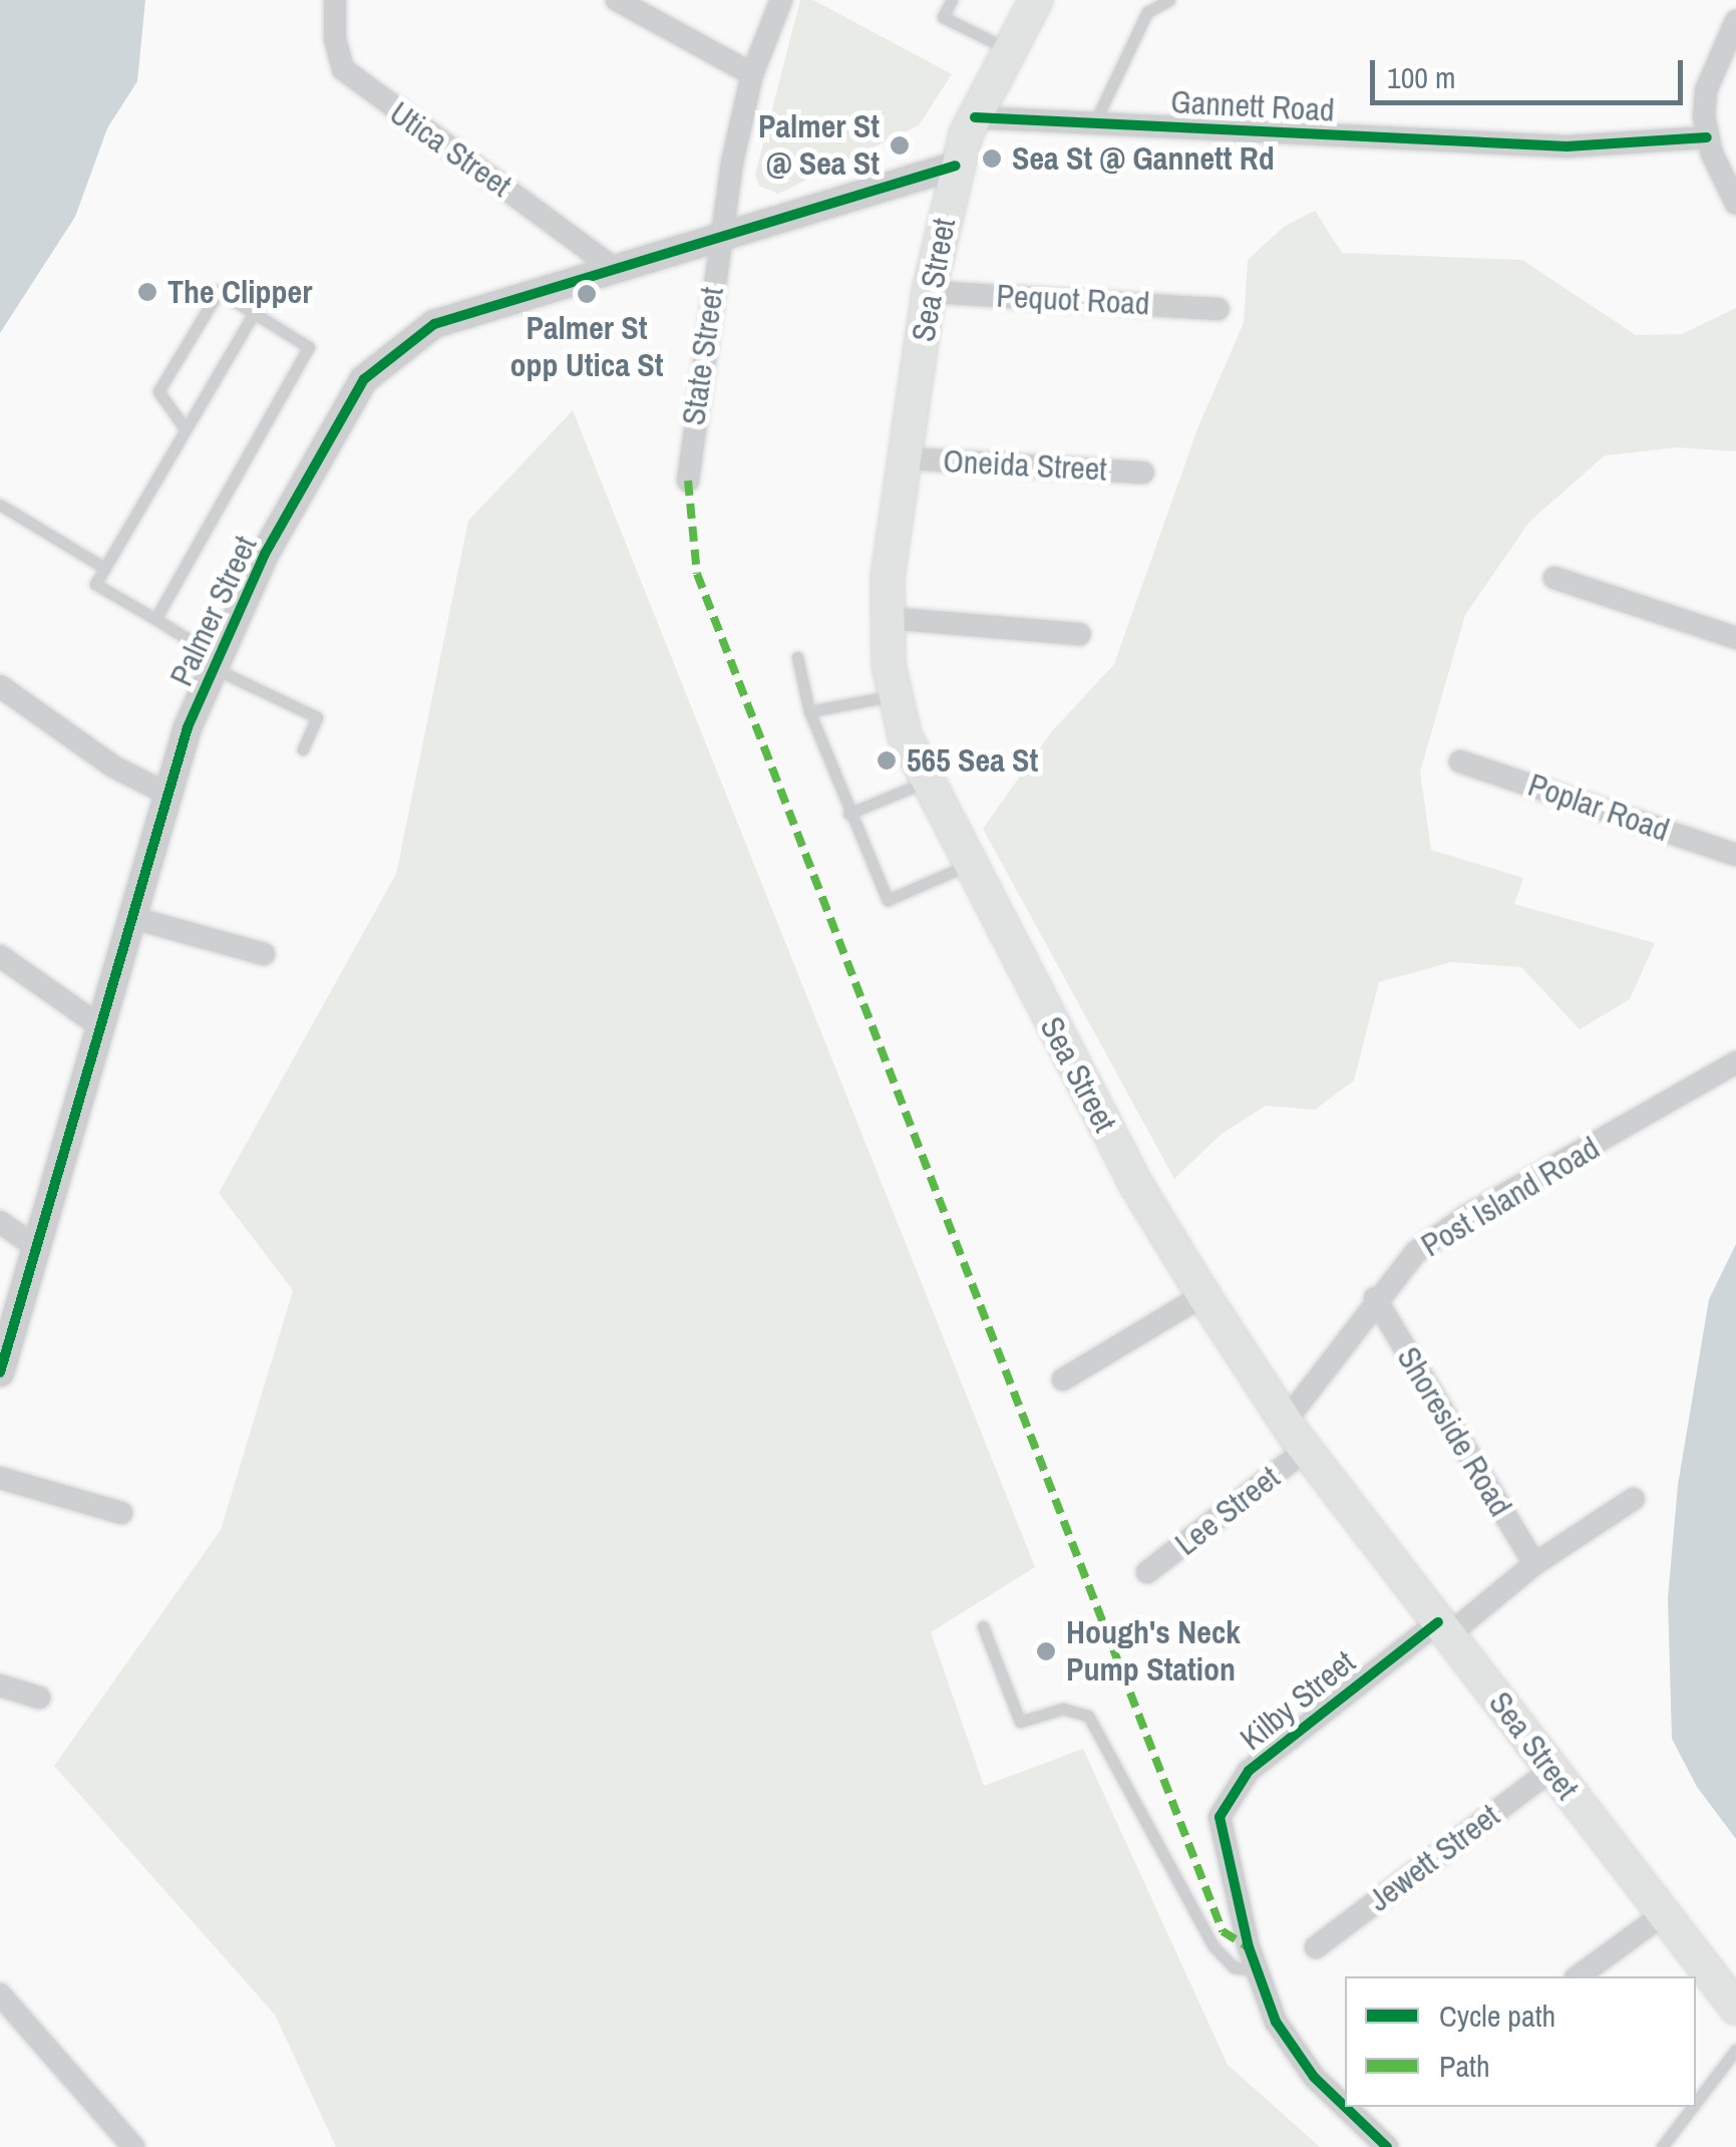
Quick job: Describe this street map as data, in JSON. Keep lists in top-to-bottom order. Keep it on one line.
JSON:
{"streets":{"main road":["Sea Street"],"street":["Gannett Road","Utica Street","Pequot Road","State Street","Oneida Street","Palmer Street","Poplar Road","Post Island Road","Shoreside Road","Lee Street","Kilby Street","Jewett Street"]},"crossings":[["Gannett Road","Sea Street"],["Utica Street","Palmer Street"],["Sea Street","Pequot Road"],["Sea Street","Oneida Street"],["Sea Street","Palmer Street"],["Sea Street","Post Island Road"],["Sea Street","Lee Street"],["Sea Street","Kilby Street"],["Sea Street","Jewett Street"],["State Street","Palmer Street"],["Post Island Road","Shoreside Road"]],"places":["Palmer St @ Sea St","Sea St @ Gannett Rd","The Clipper","Palmer St opp Utica St","565 Sea St","Hough's Neck Pump Station"],"legend":["Cycle path","Path"],"scale_bar":"100 m"}
